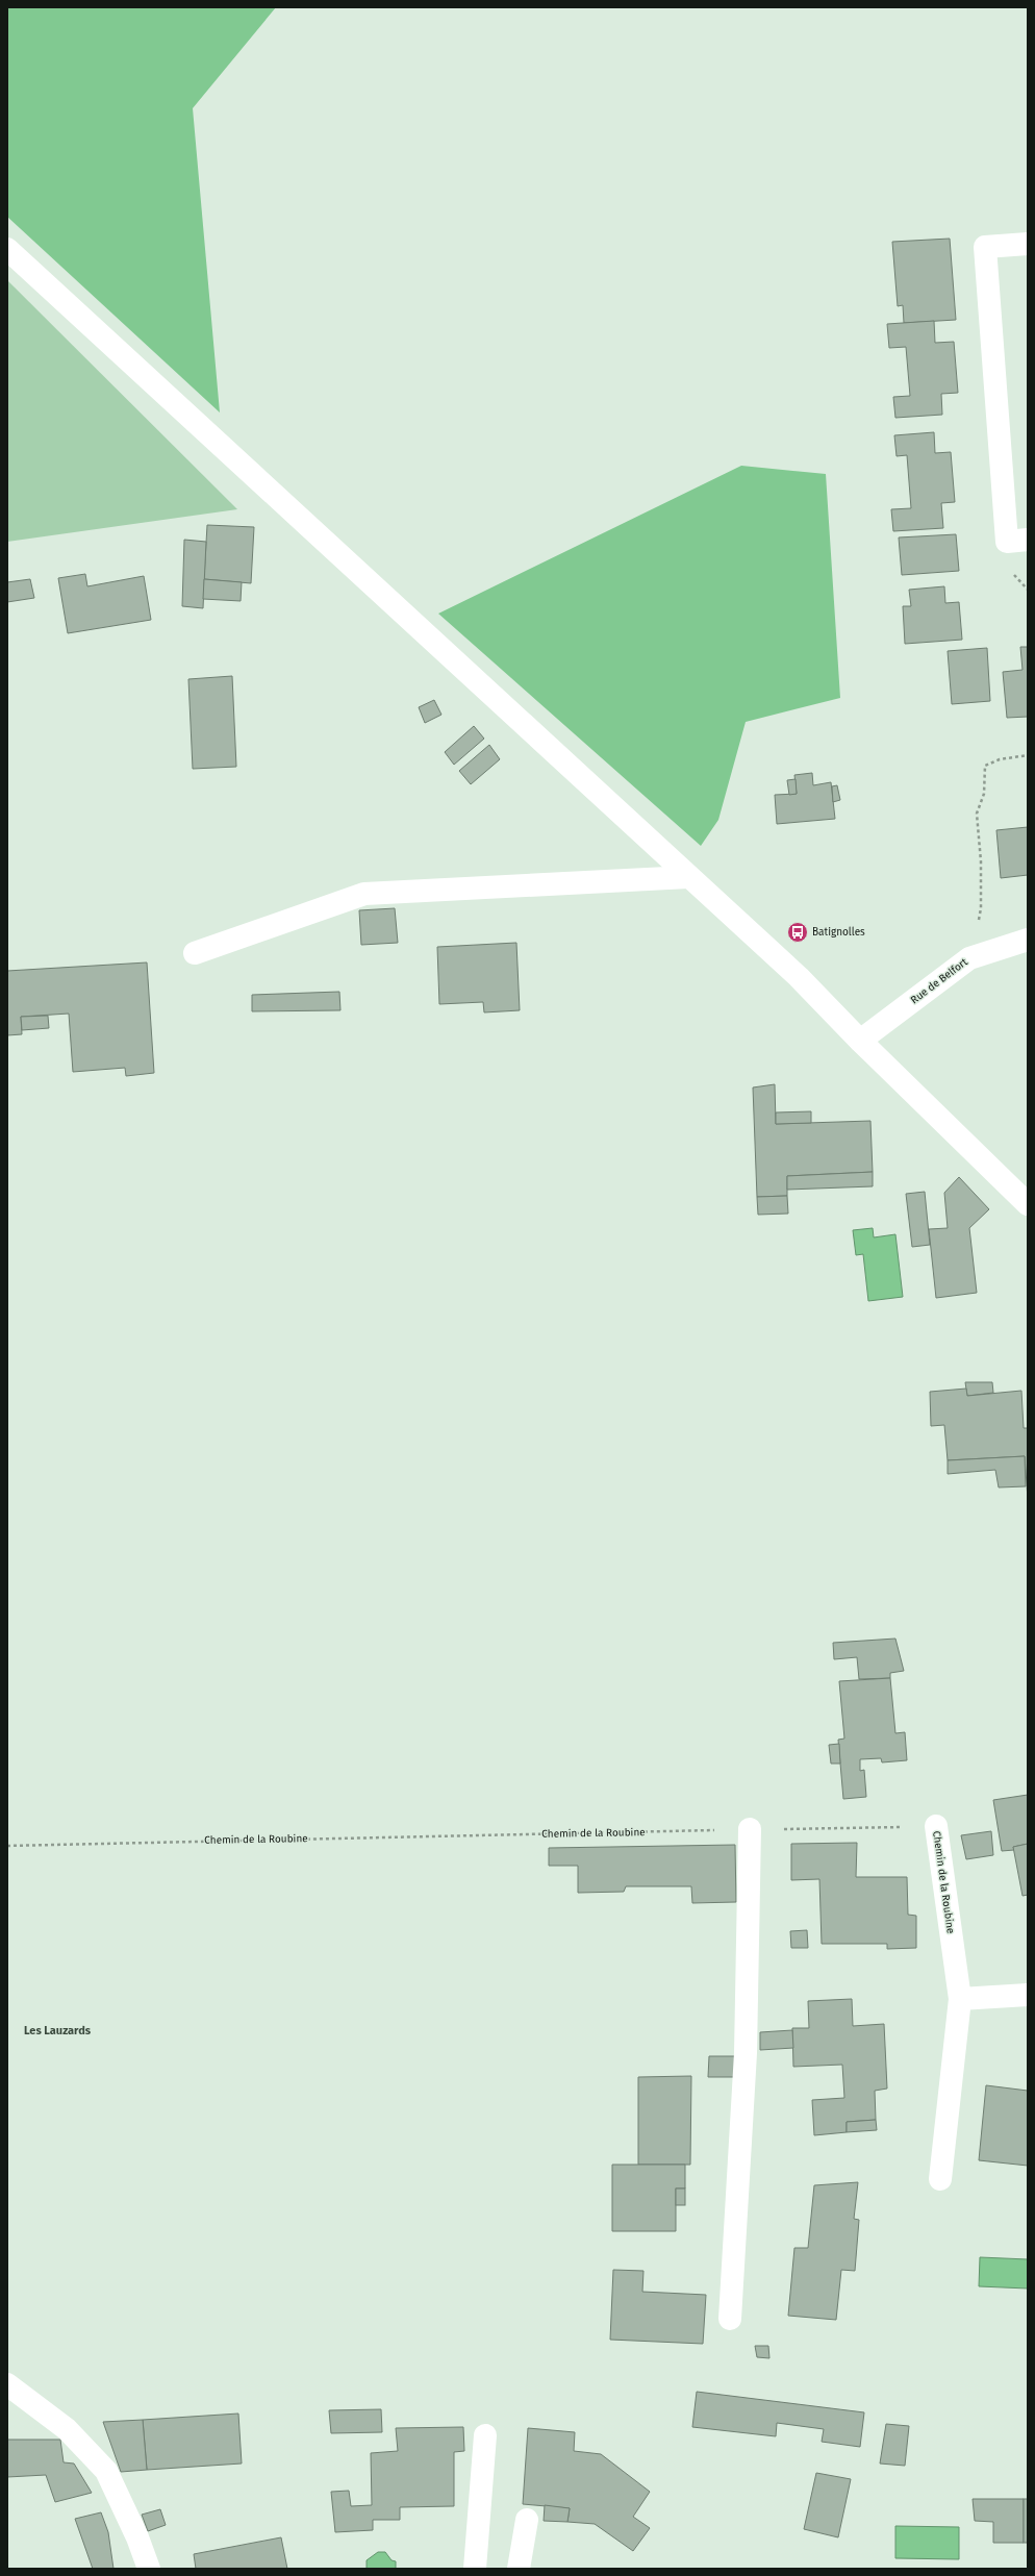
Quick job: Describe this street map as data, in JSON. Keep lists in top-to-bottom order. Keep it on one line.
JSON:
{"streets":{"street":["Rue de Belfort","Chemin de la Roubine"]},"districts":["Les Lauzards"],"places":{"bus stop":["Batignolles"]}}
